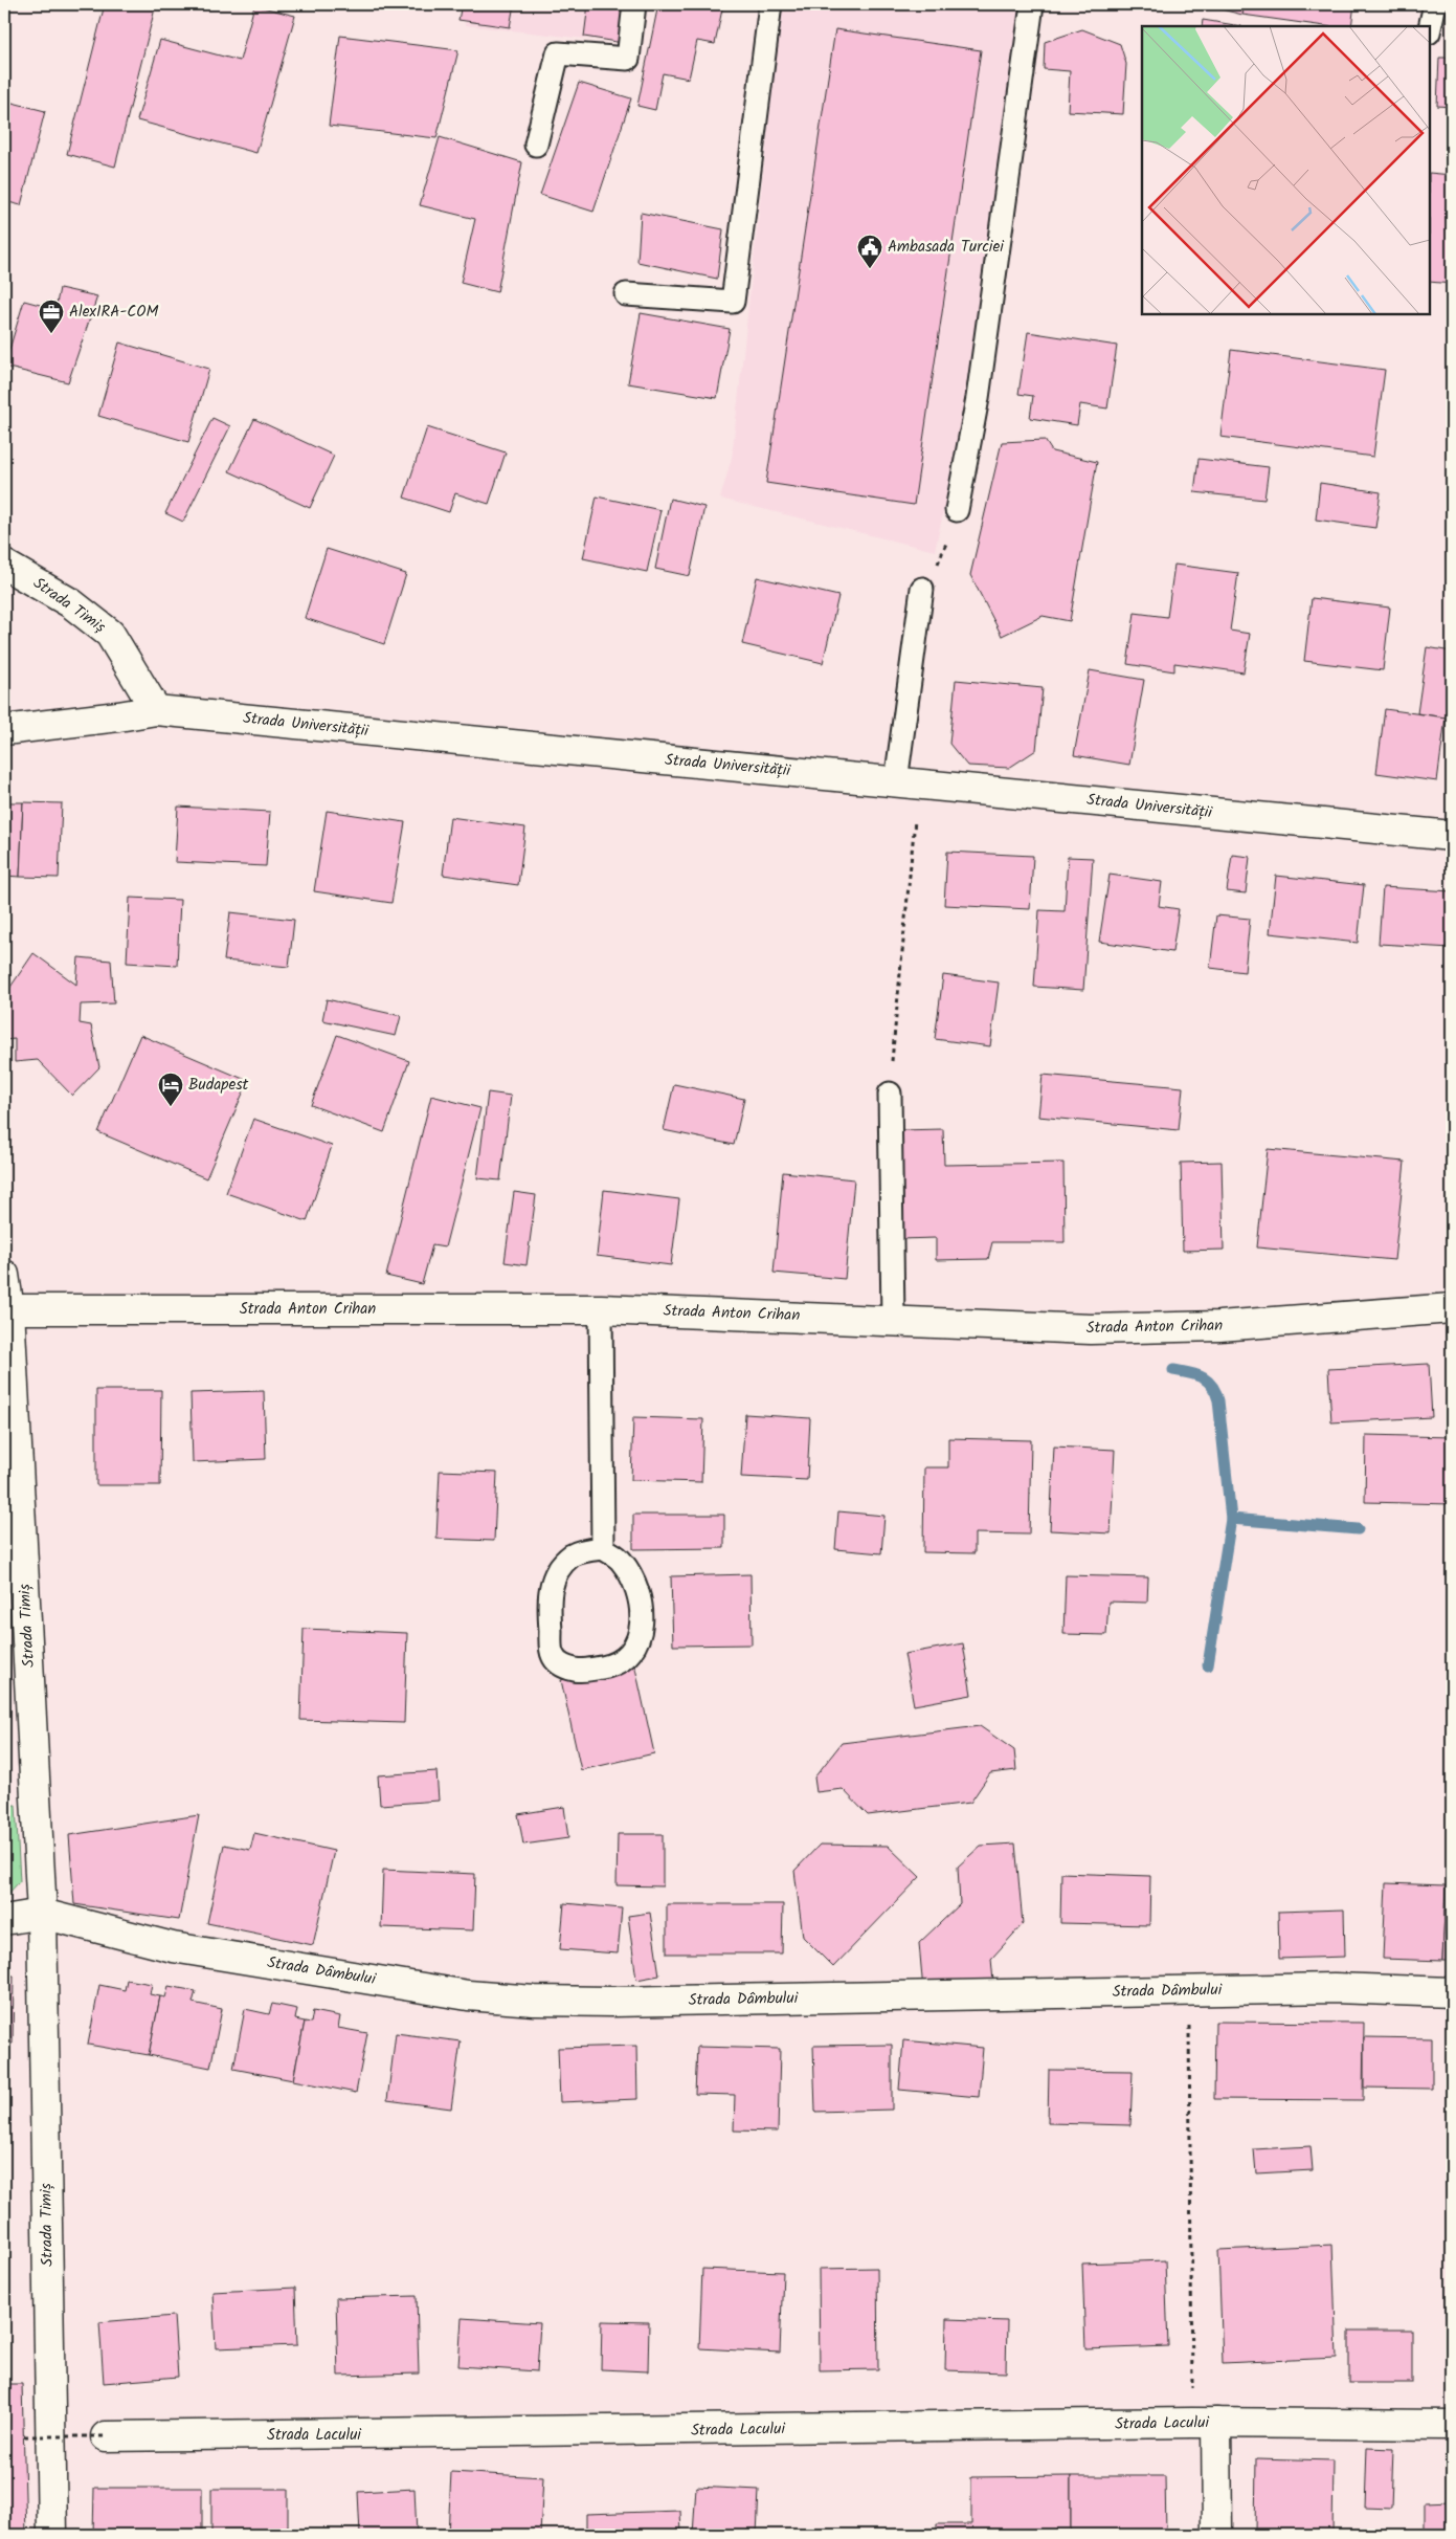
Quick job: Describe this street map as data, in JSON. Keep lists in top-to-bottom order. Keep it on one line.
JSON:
{"streets":{"street":["Strada Timiș","Strada Universității","Strada Anton Crihan","Strada Dâmbului","Strada Lacului"]},"crossings":[["Strada Timiș","Strada Universității"],["Strada Timiș","Strada Anton Crihan"],["Strada Timiș","Strada Dâmbului"]],"places":{"public building":["Ambasada Turciei"],"office":["AlexIRA-COM"],"hotel":["Budapest"]}}
